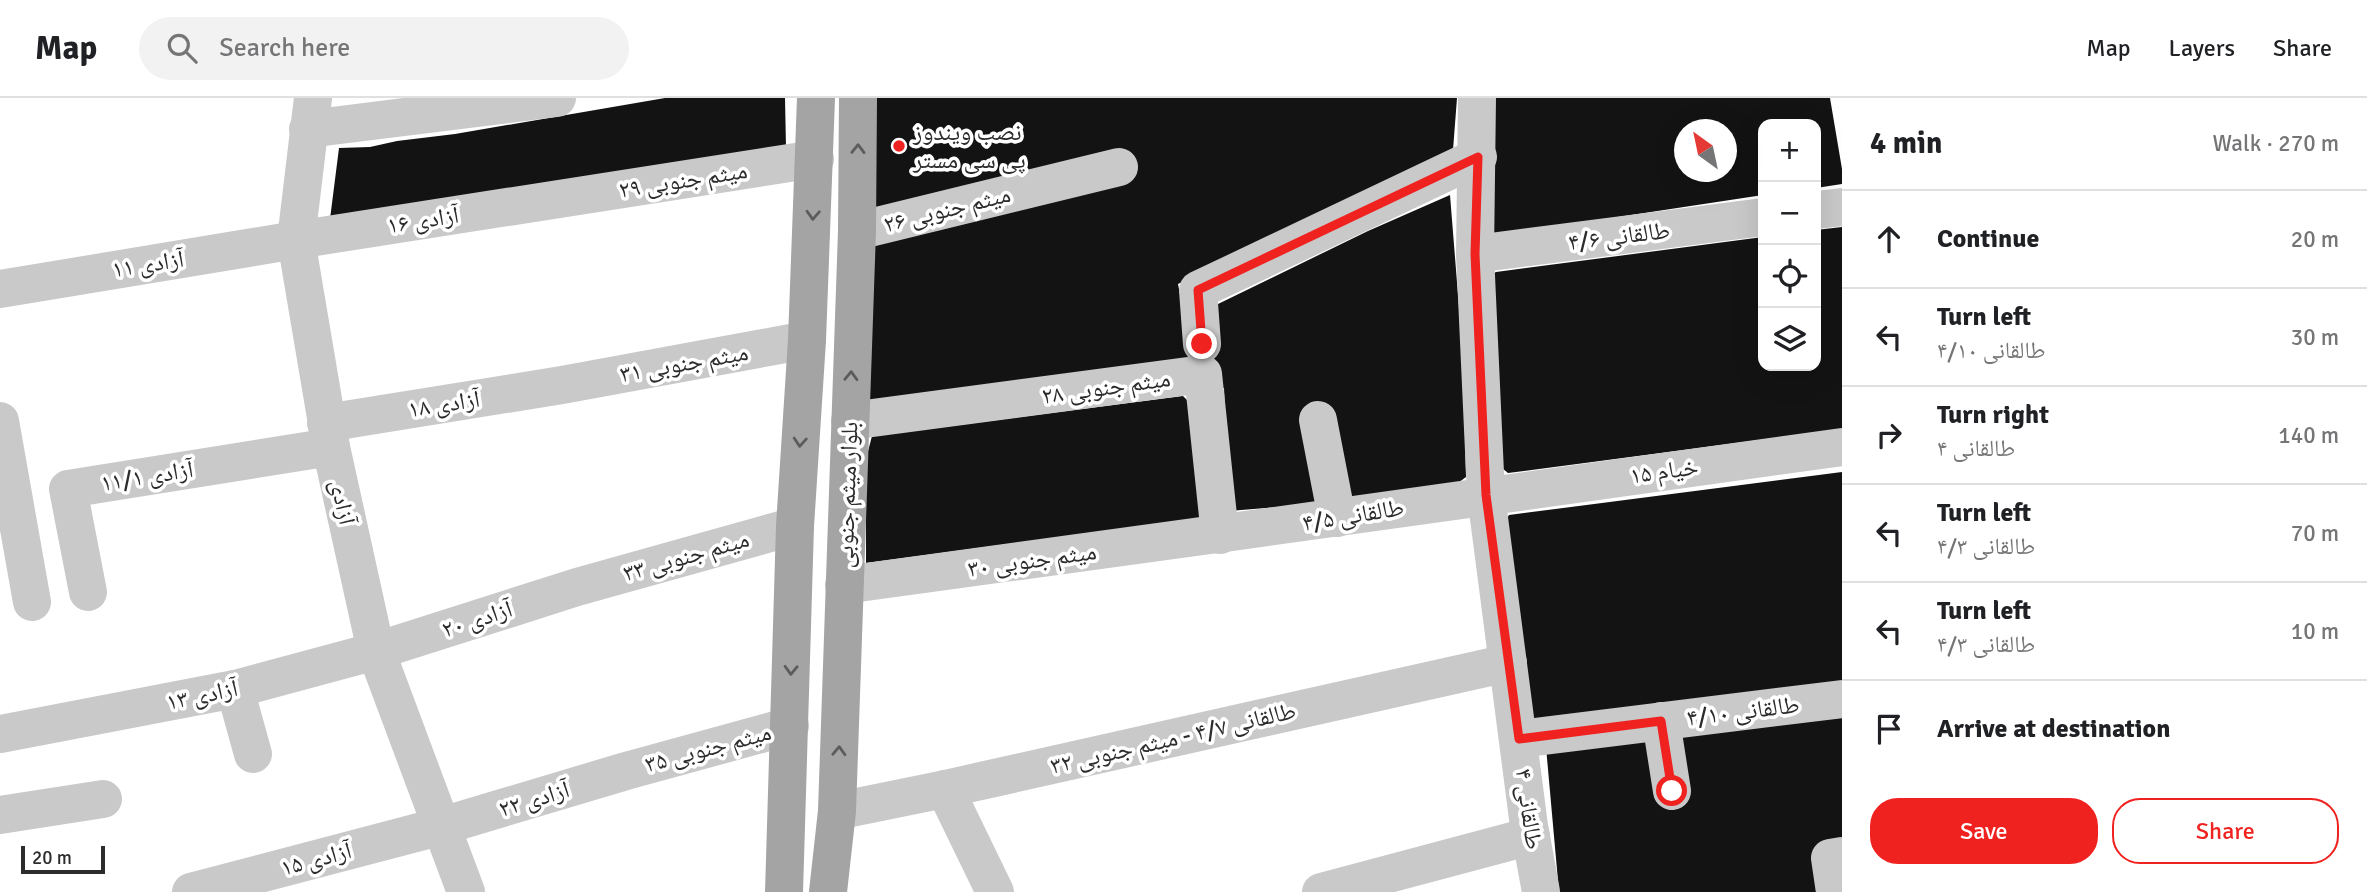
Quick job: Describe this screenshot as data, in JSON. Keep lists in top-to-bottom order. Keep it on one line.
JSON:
{"streets":{"main road":["بلوار میثم جنوبی"],"street":["میثم جنوبی ۲۹","میثم جنوبی ۲۶","آزادی ۱۶","طالقانی ۴/۶","آزادی ۱۱","میثم جنوبی ۳۱","میثم جنوبی ۲۸","آزادی ۱۸","خیام ۱۵","آزادی ۱۱/۱","آزادی","طالقانی ۴/۵","میثم جنوبی ۳۳","میثم جنوبی ۳۰","آزادی ۲۰","آزادی ۱۳","طالقانی ۴/۱۰","طالقانی ۴/۷ - میثم جنوبی ۳۲","میثم جنوبی ۳۵","آزادی ۲۲","طالقانی ۴","آزادی ۱۵"]},"crossings":[["میثم جنوبی ۲۹","آزادی ۱۶"],["میثم جنوبی ۲۹","بلوار میثم جنوبی"],["میثم جنوبی ۲۶","بلوار میثم جنوبی"],["آزادی ۱۶","آزادی ۱۱"],["آزادی ۱۶","آزادی"],["طالقانی ۴/۶","طالقانی ۴"],["آزادی ۱۱","آزادی"],["میثم جنوبی ۳۱","آزادی ۱۸"],["میثم جنوبی ۳۱","بلوار میثم جنوبی"],["میثم جنوبی ۲۸","بلوار میثم جنوبی"],["میثم جنوبی ۲۸","طالقانی ۴/۵"],["میثم جنوبی ۲۸","میثم جنوبی ۳۰"],["آزادی ۱۸","آزادی ۱۱/۱"],["آزادی ۱۸","آزادی"],["خیام ۱۵","طالقانی ۴/۵"],["خیام ۱۵","طالقانی ۴"],["آزادی ۱۱/۱","آزادی"],["بلوار میثم جنوبی","میثم جنوبی ۳۳"],["بلوار میثم جنوبی","میثم جنوبی ۳۰"],["بلوار میثم جنوبی","طالقانی ۴/۷ - میثم جنوبی ۳۲"],["بلوار میثم جنوبی","میثم جنوبی ۳۵"],["آزادی","آزادی ۲۰"],["آزادی","آزادی ۱۳"],["آزادی","آزادی ۲۲"],["آزادی","آزادی ۱۵"],["طالقانی ۴/۵","میثم جنوبی ۳۰"],["طالقانی ۴/۵","طالقانی ۴"],["میثم جنوبی ۳۳","آزادی ۲۰"],["آزادی ۲۰","آزادی ۱۳"],["طالقانی ۴/۱۰","طالقانی ۴"],["طالقانی ۴/۷ - میثم جنوبی ۳۲","طالقانی ۴"],["میثم جنوبی ۳۵","آزادی ۲۲"],["آزادی ۲۲","آزادی ۱۵"]],"places":["نصب ویندوز پی سی مستر"],"scale_bar":"20 m","north":"top left","page":{"header":"Map","search":"Search here","nav":["Map","Layers","Share"],"heading":["4 min","Walk · 270 m"],"map_buttons":["+","−"],"list":[["Continue","20 m"],["Turn left","طالقانی ۴/۱۰","30 m"],["Turn right","طالقانی ۴","140 m"],["Turn left","طالقانی ۴/۳","70 m"],["Turn left","طالقانی ۴/۳","10 m"],"Arrive at destination"],"buttons":["Save","Share"],"scale":"20 m"}}
